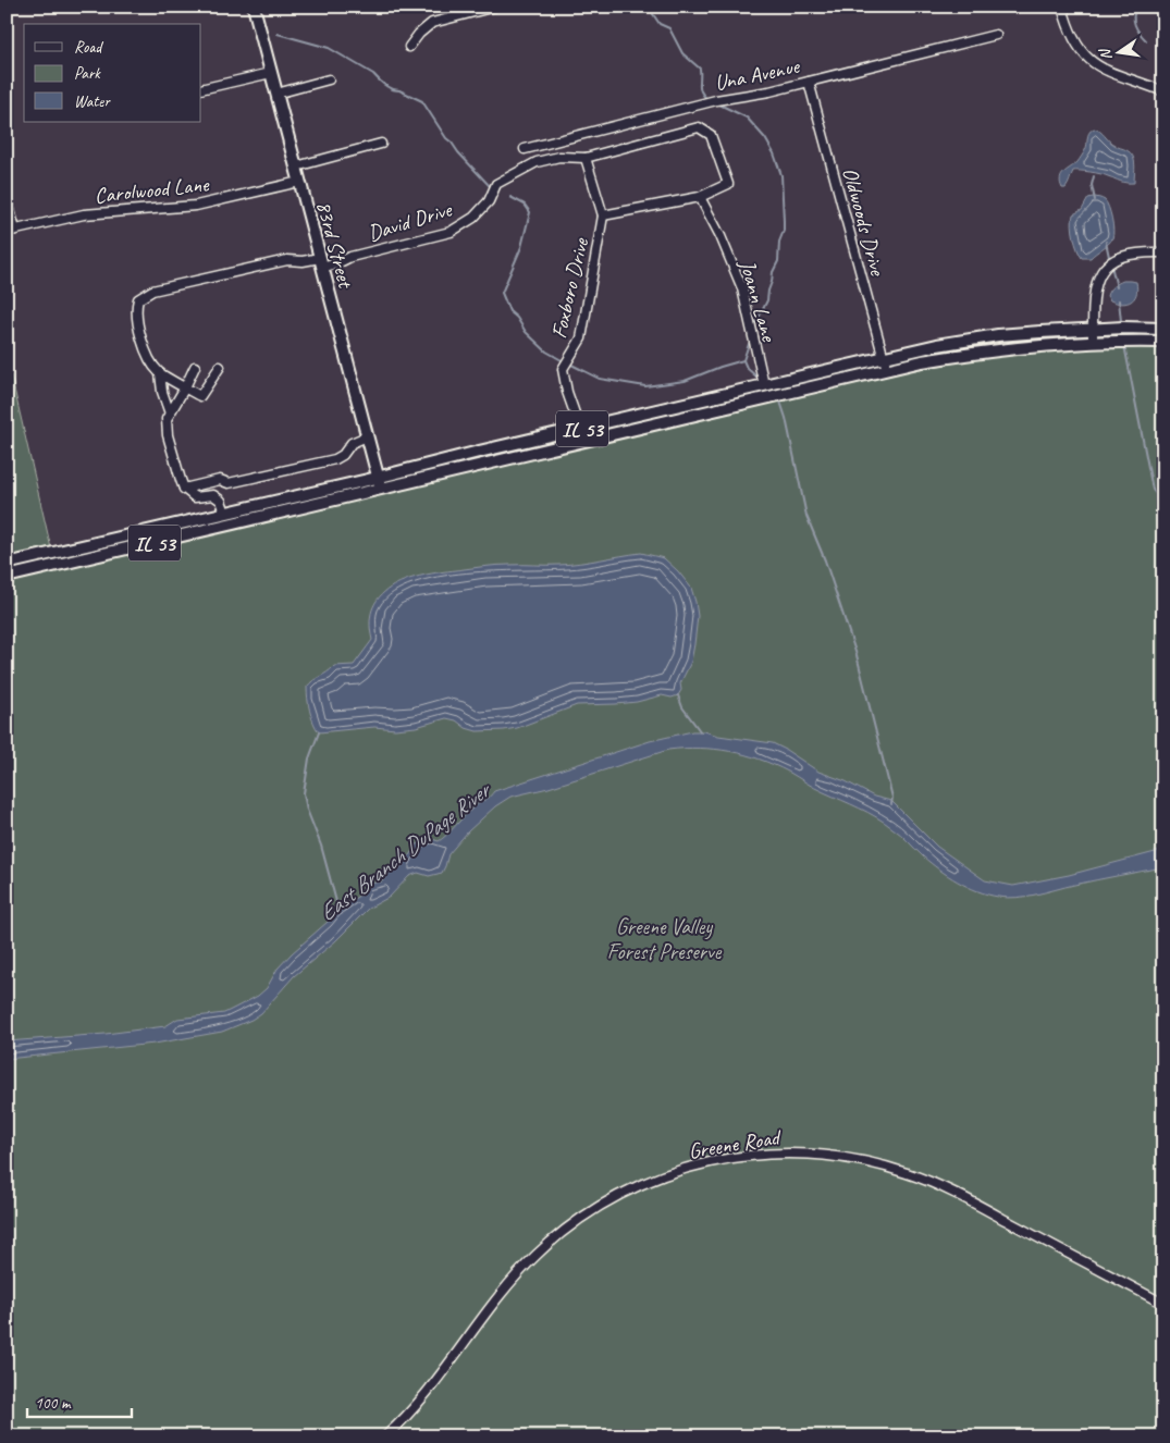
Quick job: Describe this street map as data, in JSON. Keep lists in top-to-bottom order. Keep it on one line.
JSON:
{"streets":{"main road":["83rd Street","IL 53"],"street":["Una Avenue","Carolwood Lane","David Drive","Oldwoods Drive","Foxboro Drive","Joann Lane","Greene Road"]},"crossings":[["Una Avenue","Oldwoods Drive"],["Carolwood Lane","83rd Street"],["David Drive","83rd Street"],["David Drive","Joann Lane"],["Oldwoods Drive","IL 53"],["83rd Street","IL 53"],["Foxboro Drive","IL 53"],["Joann Lane","IL 53"]],"water":["East Branch DuPage River"],"parks":["Greene Valley Forest Preserve"],"legend":["Road","Park","Water"],"scale_bar":"100 m","north":"left"}
